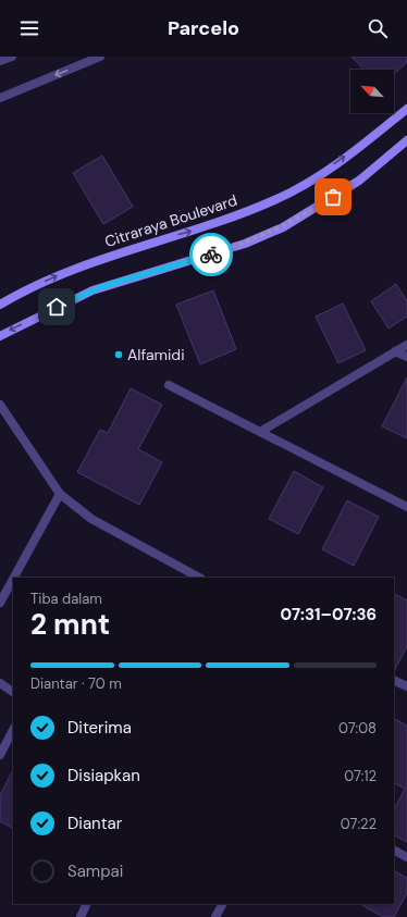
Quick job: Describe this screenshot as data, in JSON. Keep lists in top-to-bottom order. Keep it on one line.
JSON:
{"streets":{"main road":["Citraraya Boulevard"]},"places":["Alfamidi"],"north":"top left","page":{"header":"Parcelo","heading":["2 mnt","Tiba dalam","07:31–07:36"],"bar":"Diantar · 70 m","list":[["Diterima","07:08"],["Disiapkan","07:12"],["Diantar","07:22"],"Sampai"]}}
